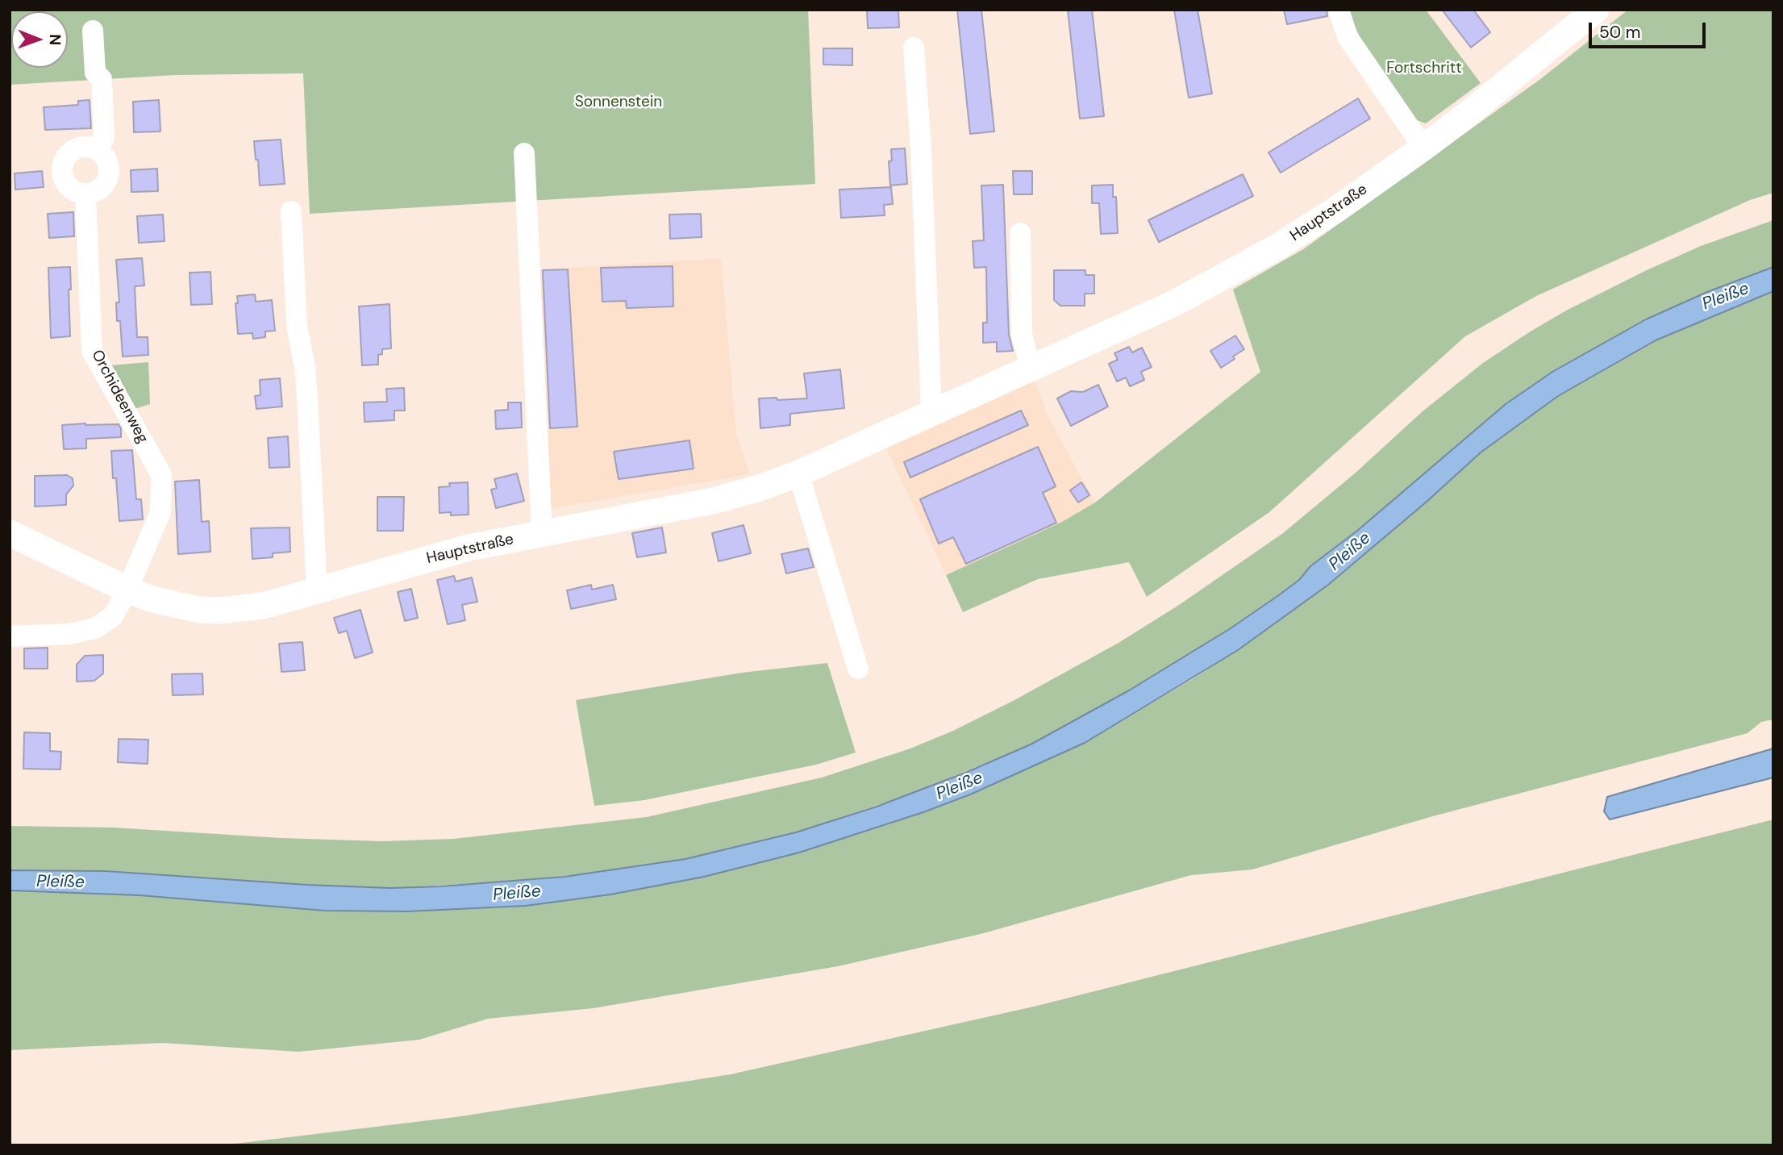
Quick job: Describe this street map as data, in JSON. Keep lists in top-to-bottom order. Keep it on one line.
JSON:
{"streets":{"main road":["Hauptstraße"],"street":["Orchideenweg"]},"crossings":[["Hauptstraße","Orchideenweg"]],"water":["Pleiße"],"parks":["Fortschritt","Sonnenstein"],"scale_bar":"50 m","north":"right"}
